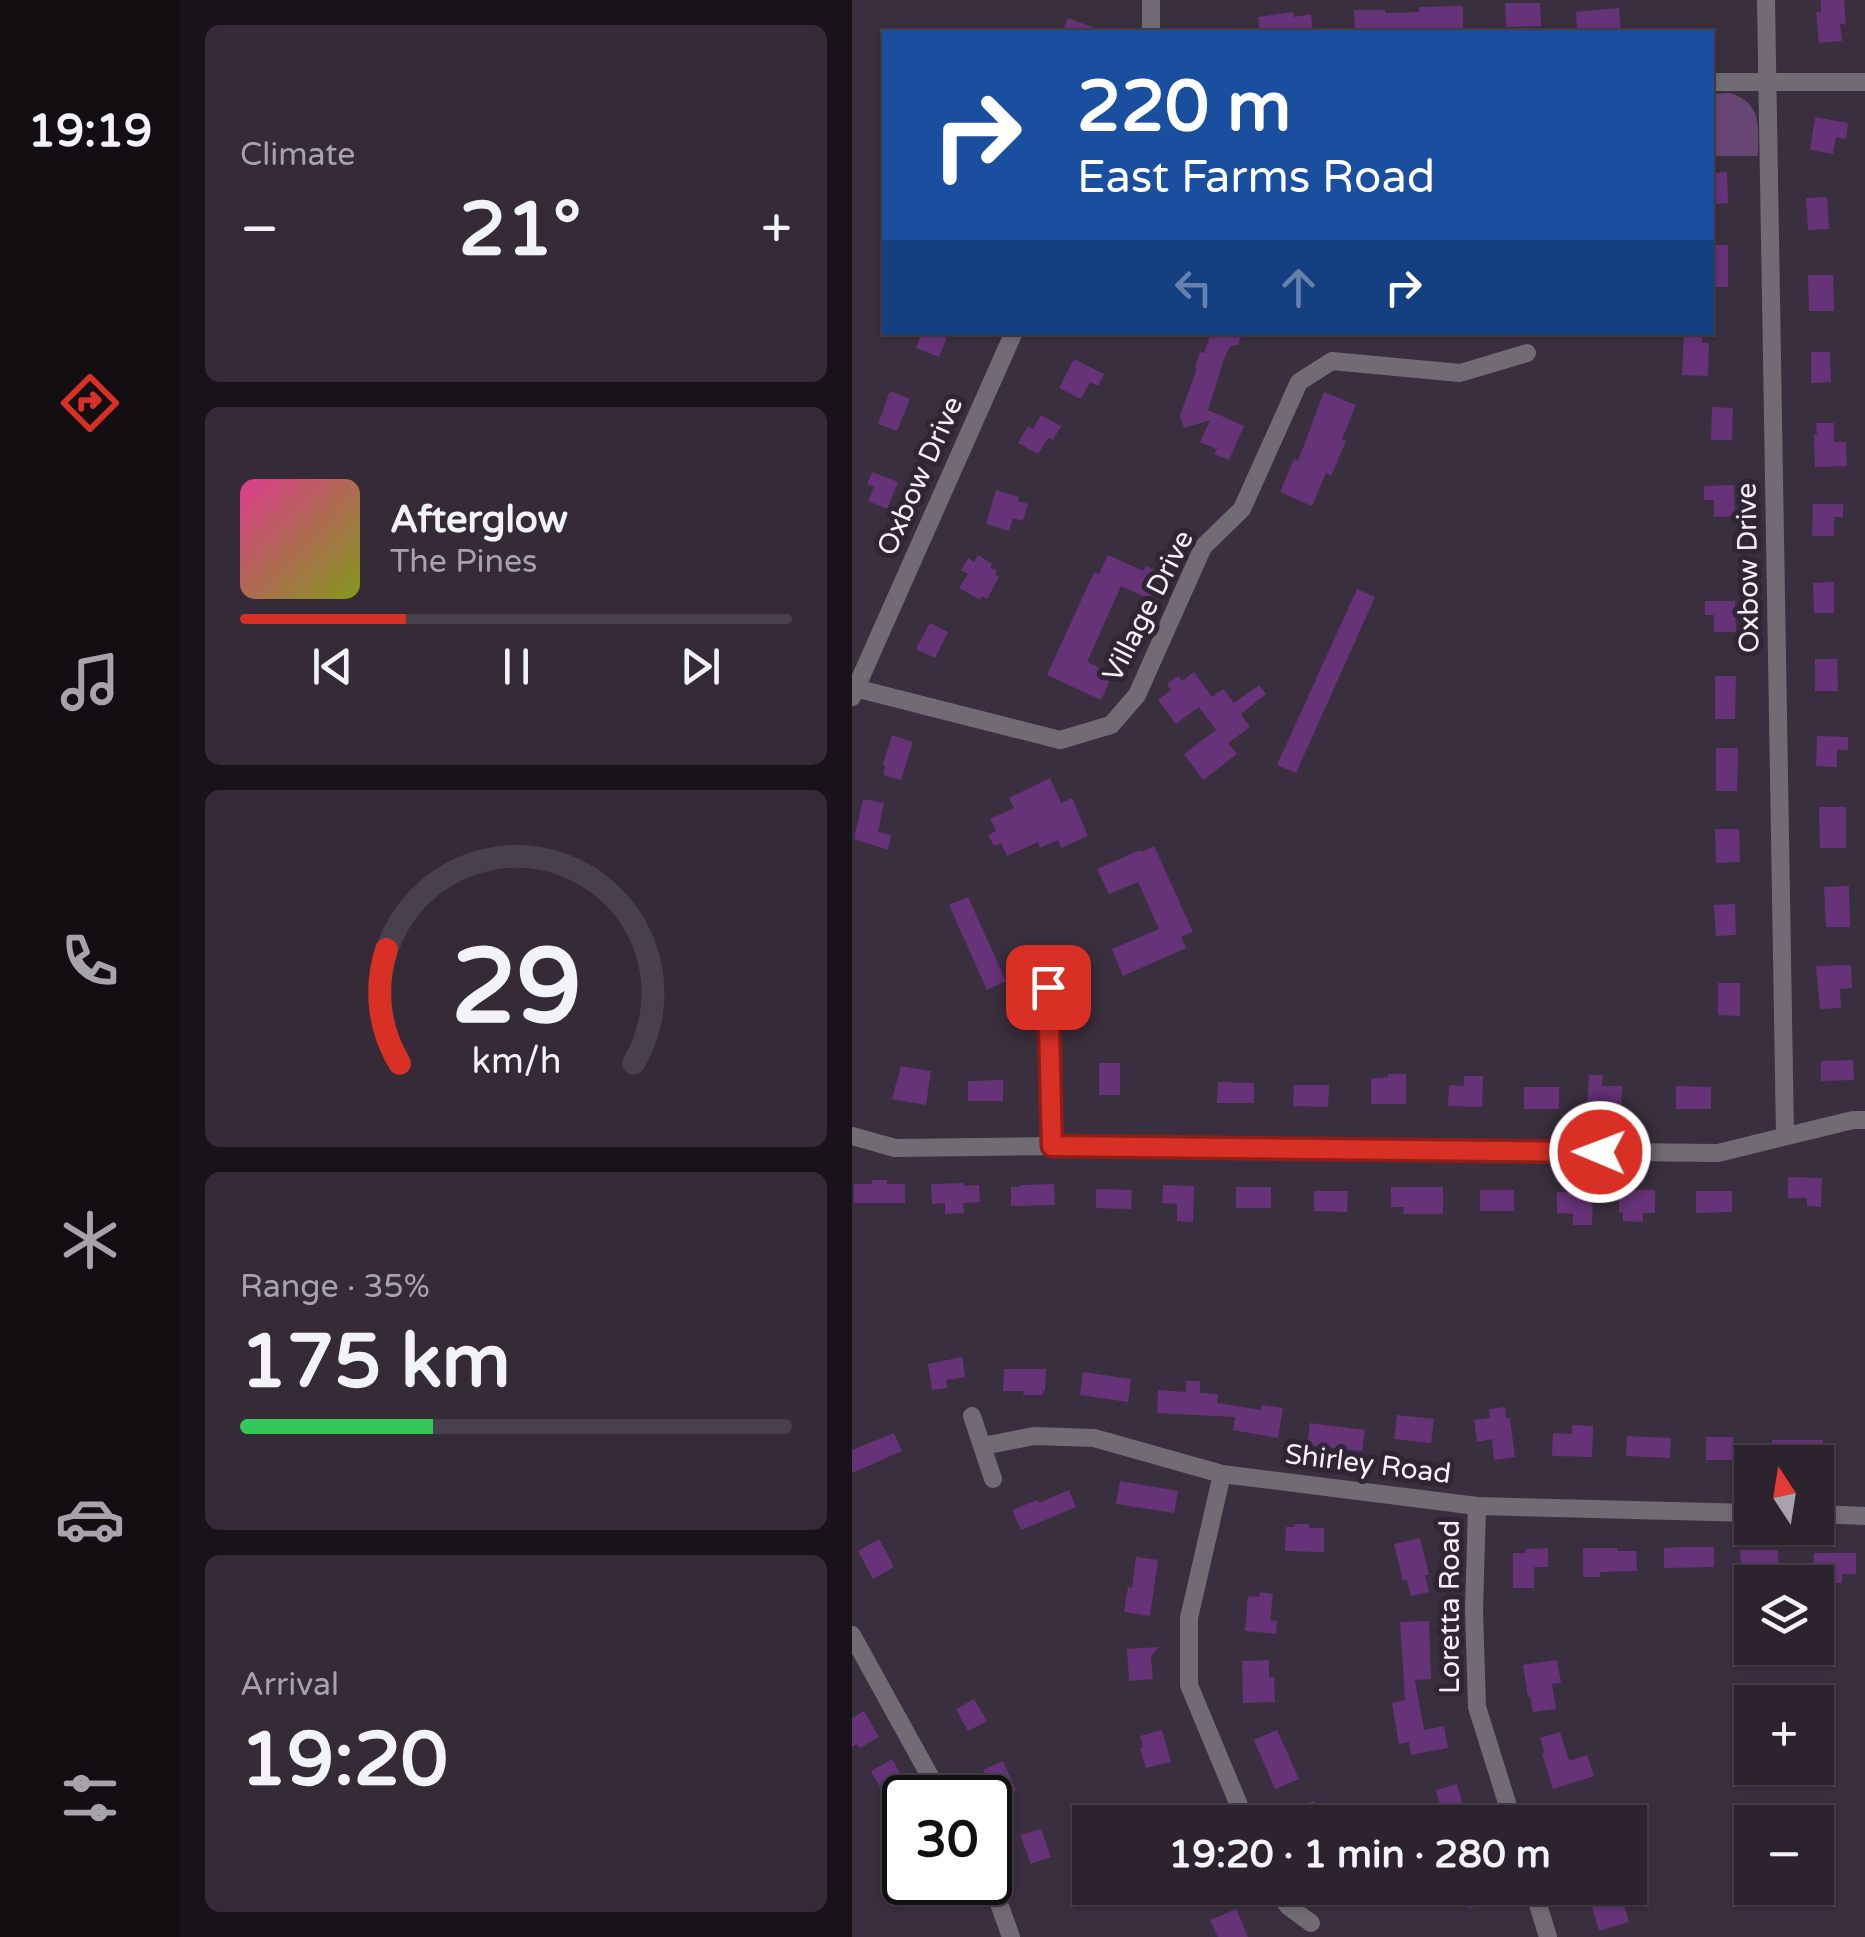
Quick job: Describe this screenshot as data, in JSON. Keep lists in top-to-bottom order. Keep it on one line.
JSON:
{"streets":{"street":["Oxbow Drive","Village Drive","Shirley Road","Loretta Road"]},"crossings":[["Oxbow Drive","Village Drive"],["Shirley Road","Loretta Road"]],"north":"top","page":{"tabs":"19:19","tile":["Climate",["Range · 35%","175 km"],["Arrival","19:20"]],"turn":["220 m","East Farms Road"],"heat":["−","21°","+"],"song":["Afterglow","The Pines"],"map_buttons":["+","−"],"limit":"30","trip":"19:20 · 1 min · 280 m","gauge":["29","km/h"]}}
